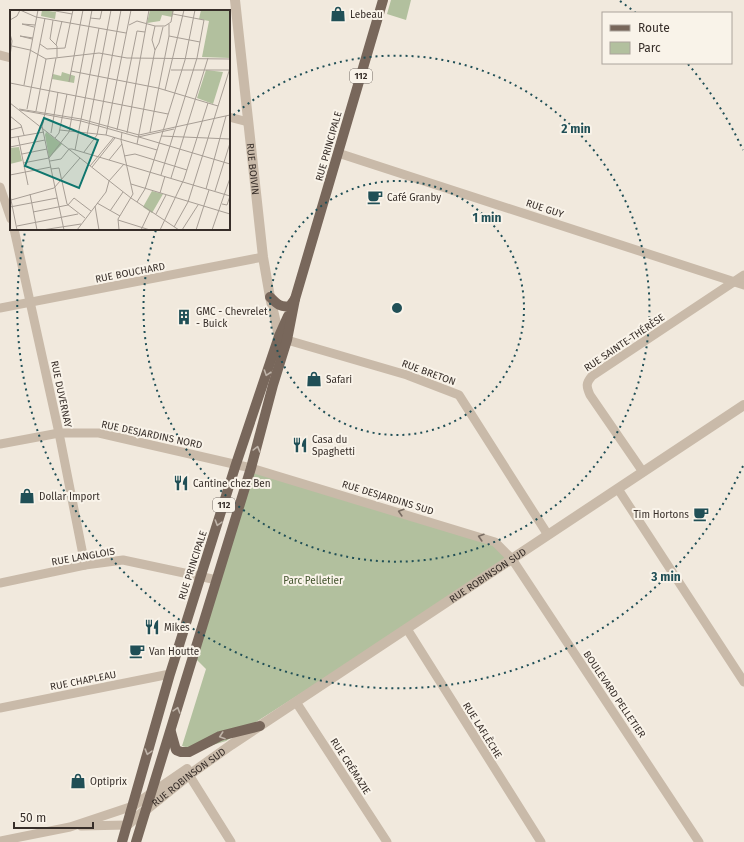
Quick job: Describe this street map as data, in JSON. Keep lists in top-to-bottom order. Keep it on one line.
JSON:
{"streets":{"main road":["112","RUE PRINCIPALE"],"street":["RUE BOIVIN","RUE GUY","RUE BOUCHARD","RUE SAINTE-THÉRÈSE","RUE BRETON","RUE DUVERNAY","RUE DESJARDINS NORD","RUE DESJARDINS SUD","RUE LANGLOIS","RUE ROBINSON SUD","RUE CHAPLEAU","BOULEVARD PELLETIER","RUE LAFLÈCHE","RUE CRÉMAZIE"]},"crossings":[["RUE PRINCIPALE","RUE BOIVIN"],["RUE PRINCIPALE","RUE GUY"],["RUE PRINCIPALE","RUE BRETON"],["RUE PRINCIPALE","RUE DESJARDINS NORD"],["RUE PRINCIPALE","RUE DESJARDINS SUD"],["RUE PRINCIPALE","RUE LANGLOIS"],["RUE PRINCIPALE","RUE ROBINSON SUD"],["RUE PRINCIPALE","RUE CHAPLEAU"],["RUE BOIVIN","RUE BOUCHARD"],["RUE BOIVIN","RUE BRETON"],["RUE GUY","RUE SAINTE-THÉRÈSE"],["RUE BOUCHARD","RUE DUVERNAY"],["RUE SAINTE-THÉRÈSE","RUE ROBINSON SUD"],["RUE BRETON","RUE ROBINSON SUD"],["RUE DUVERNAY","RUE DESJARDINS NORD"],["RUE DUVERNAY","RUE LANGLOIS"],["RUE DESJARDINS NORD","RUE DESJARDINS SUD"],["RUE DESJARDINS SUD","RUE ROBINSON SUD"],["RUE DESJARDINS SUD","BOULEVARD PELLETIER"],["RUE ROBINSON SUD","BOULEVARD PELLETIER"],["RUE ROBINSON SUD","RUE LAFLÈCHE"],["RUE ROBINSON SUD","RUE CRÉMAZIE"]],"one_way":["RUE DESJARDINS SUD"],"parks":["Parc Pelletier"],"places":{"shop":["Lebeau","Safari","Dollar Import","Optiprix"],"cafe":["Café Granby","Tim Hortons","Van Houtte"],"building":["GMC - Chevrelet - Buick"],"restaurant":["Casa du Spaghetti","Cantine chez Ben","Mikes"]},"legend":["Route","Parc"],"scale_bar":"50 m","rings":["2 min","1 min","3 min"]}
